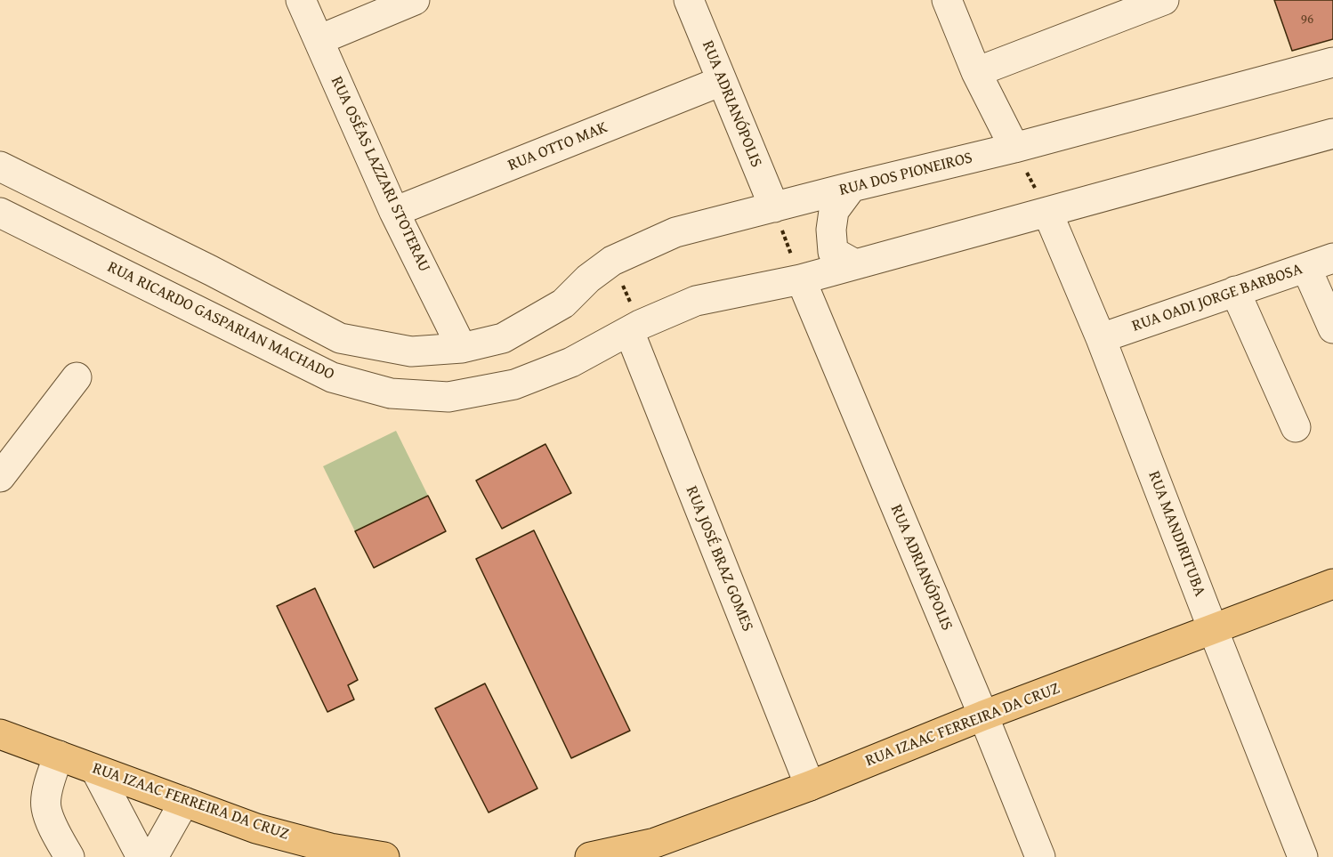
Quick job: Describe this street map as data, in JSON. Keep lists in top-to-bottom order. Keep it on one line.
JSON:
{"streets":{"main road":["RUA IZAAC FERREIRA DA CRUZ"],"street":["RUA ADRIANÓPOLIS","RUA OTTO MAK","RUA OSÉAS LAZZARI STOTERAU","RUA DOS PIONEIROS","RUA OADI JORGE BARBOSA","RUA RICARDO GASPARIAN MACHADO","RUA MANDIRITUBA","RUA JOSÉ BRAZ GOMES"]},"crossings":[["RUA ADRIANÓPOLIS","RUA OTTO MAK"],["RUA ADRIANÓPOLIS","RUA DOS PIONEIROS"],["RUA ADRIANÓPOLIS","RUA IZAAC FERREIRA DA CRUZ"],["RUA OTTO MAK","RUA OSÉAS LAZZARI STOTERAU"],["RUA OSÉAS LAZZARI STOTERAU","RUA DOS PIONEIROS"],["RUA OADI JORGE BARBOSA","RUA MANDIRITUBA"],["RUA RICARDO GASPARIAN MACHADO","RUA JOSÉ BRAZ GOMES"],["RUA MANDIRITUBA","RUA IZAAC FERREIRA DA CRUZ"],["RUA JOSÉ BRAZ GOMES","RUA IZAAC FERREIRA DA CRUZ"]],"house_numbers":["96"]}
